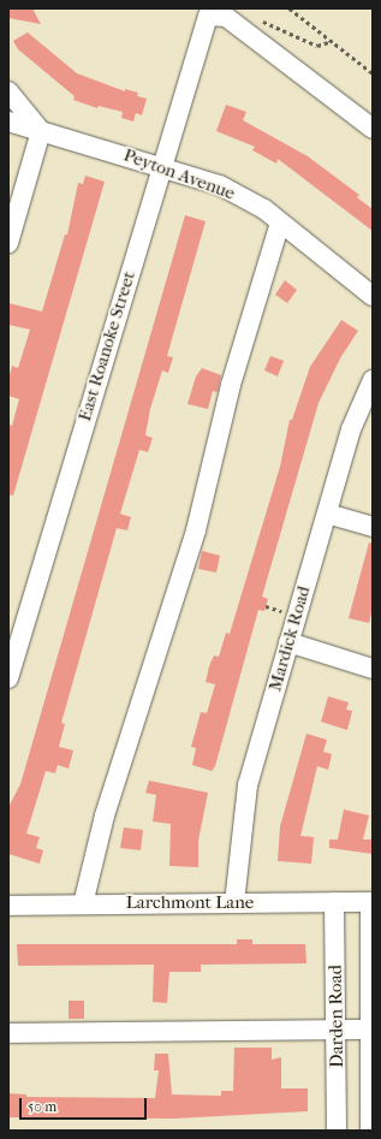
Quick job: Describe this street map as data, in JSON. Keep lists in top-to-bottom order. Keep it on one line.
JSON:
{"streets":{"street":["Peyton Avenue","East Roanoke Street","Mardick Road","Larchmont Lane","Darden Road"]},"crossings":[["Peyton Avenue","East Roanoke Street"],["Mardick Road","Larchmont Lane"],["Larchmont Lane","Darden Road"]],"scale_bar":"50 m"}
